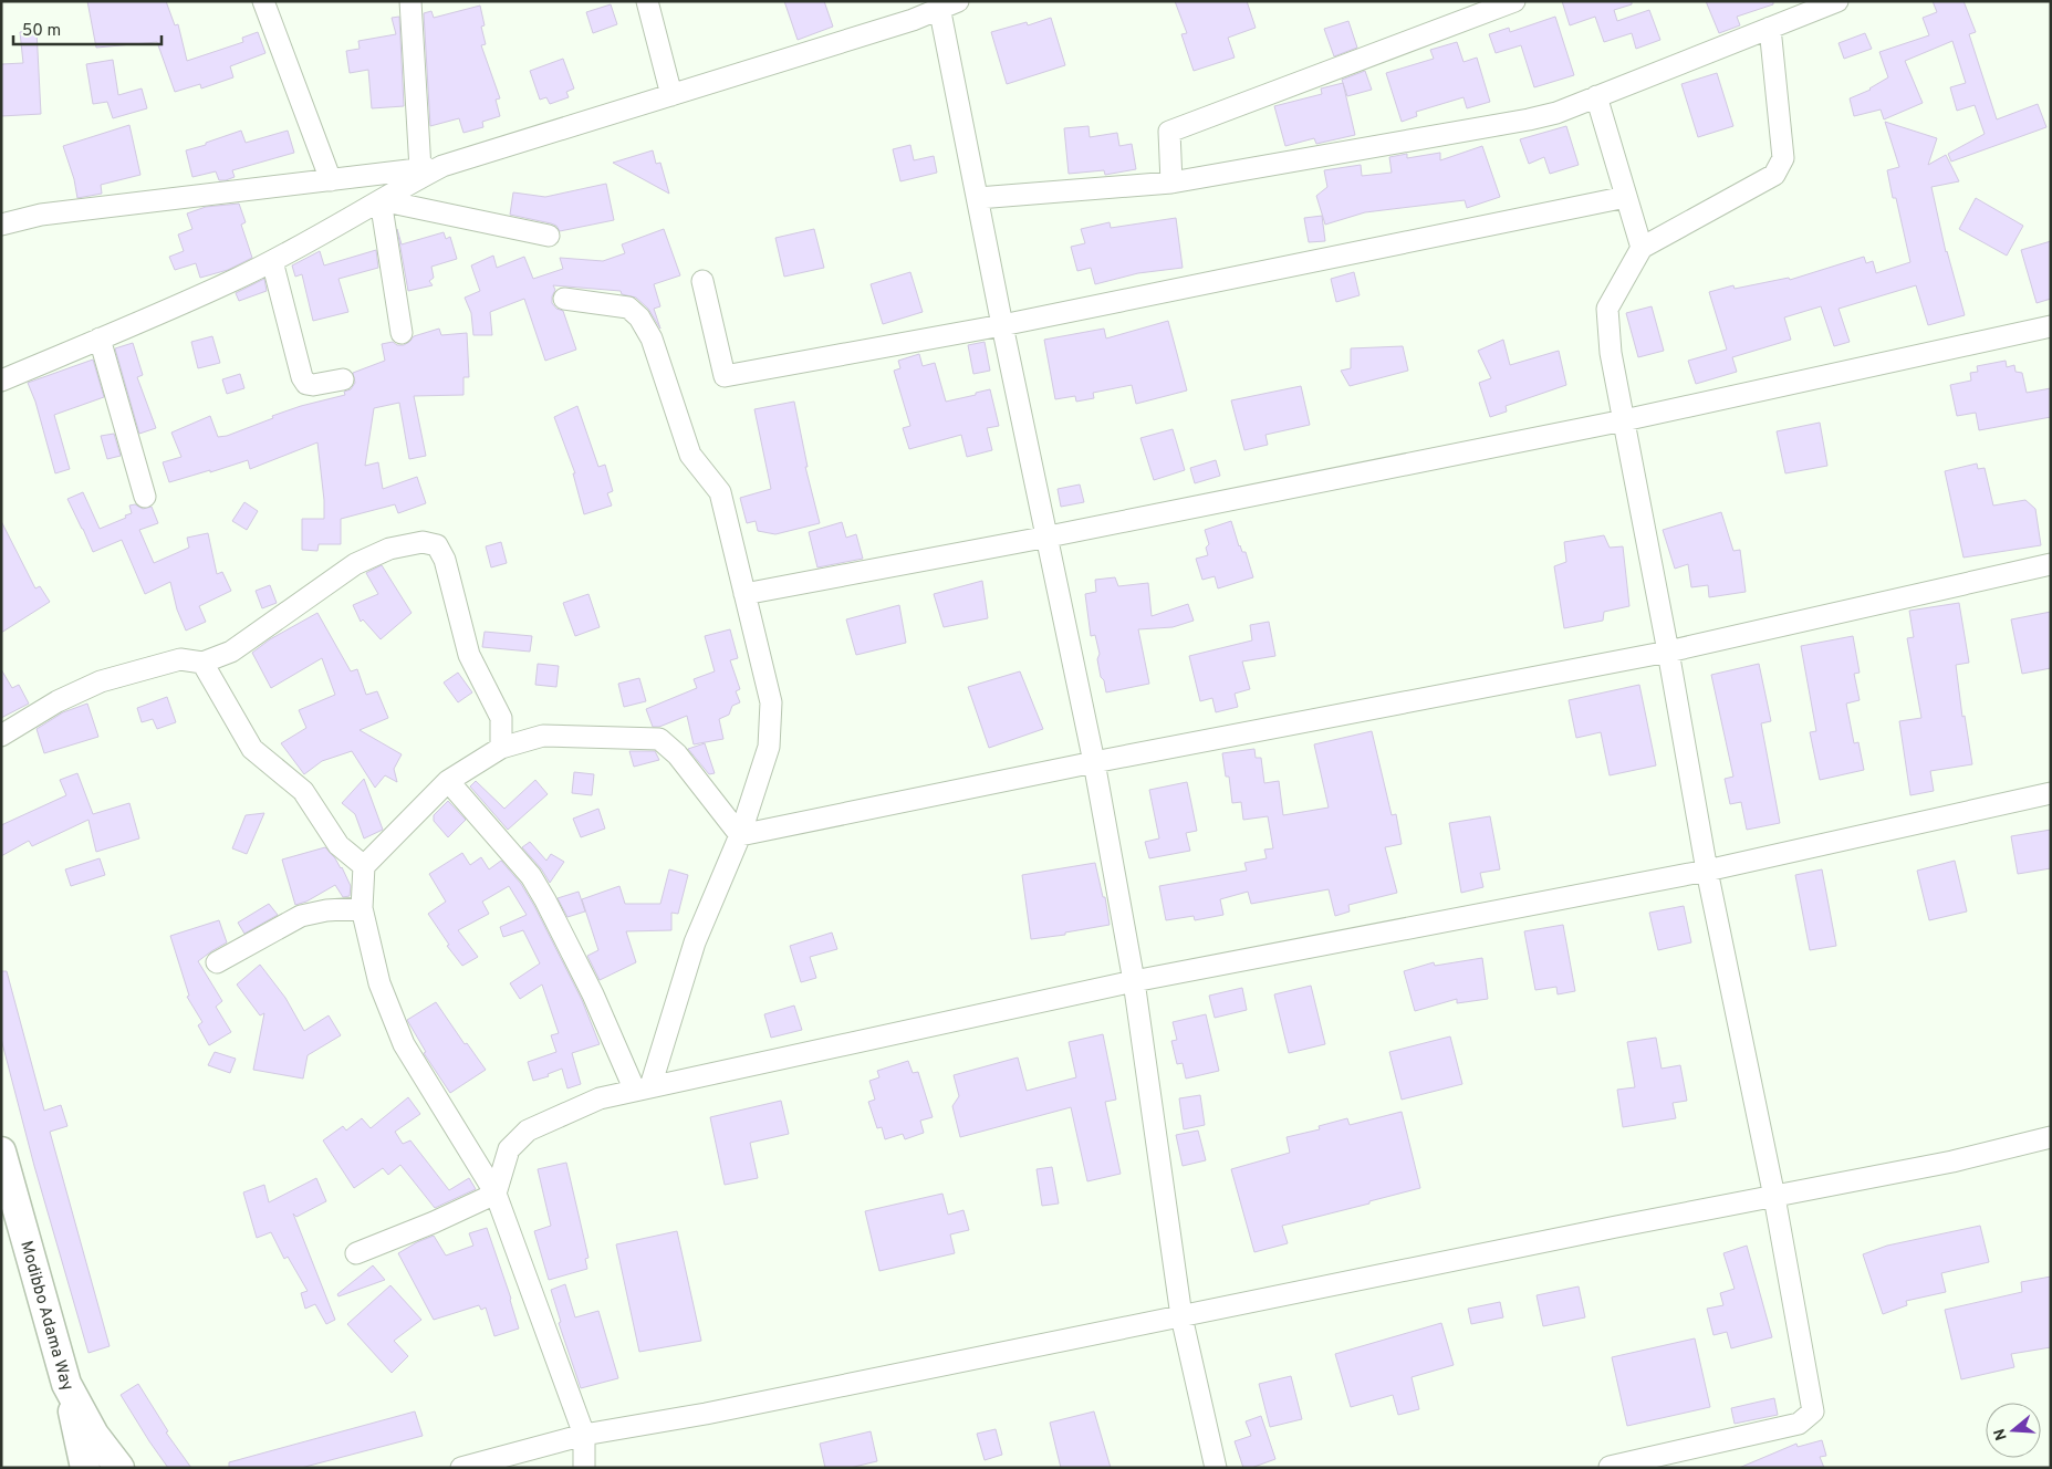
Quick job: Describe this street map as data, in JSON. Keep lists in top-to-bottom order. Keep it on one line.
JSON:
{"streets":{"main road":["Modibbo Adama Way"]},"scale_bar":"50 m","north":"left"}
